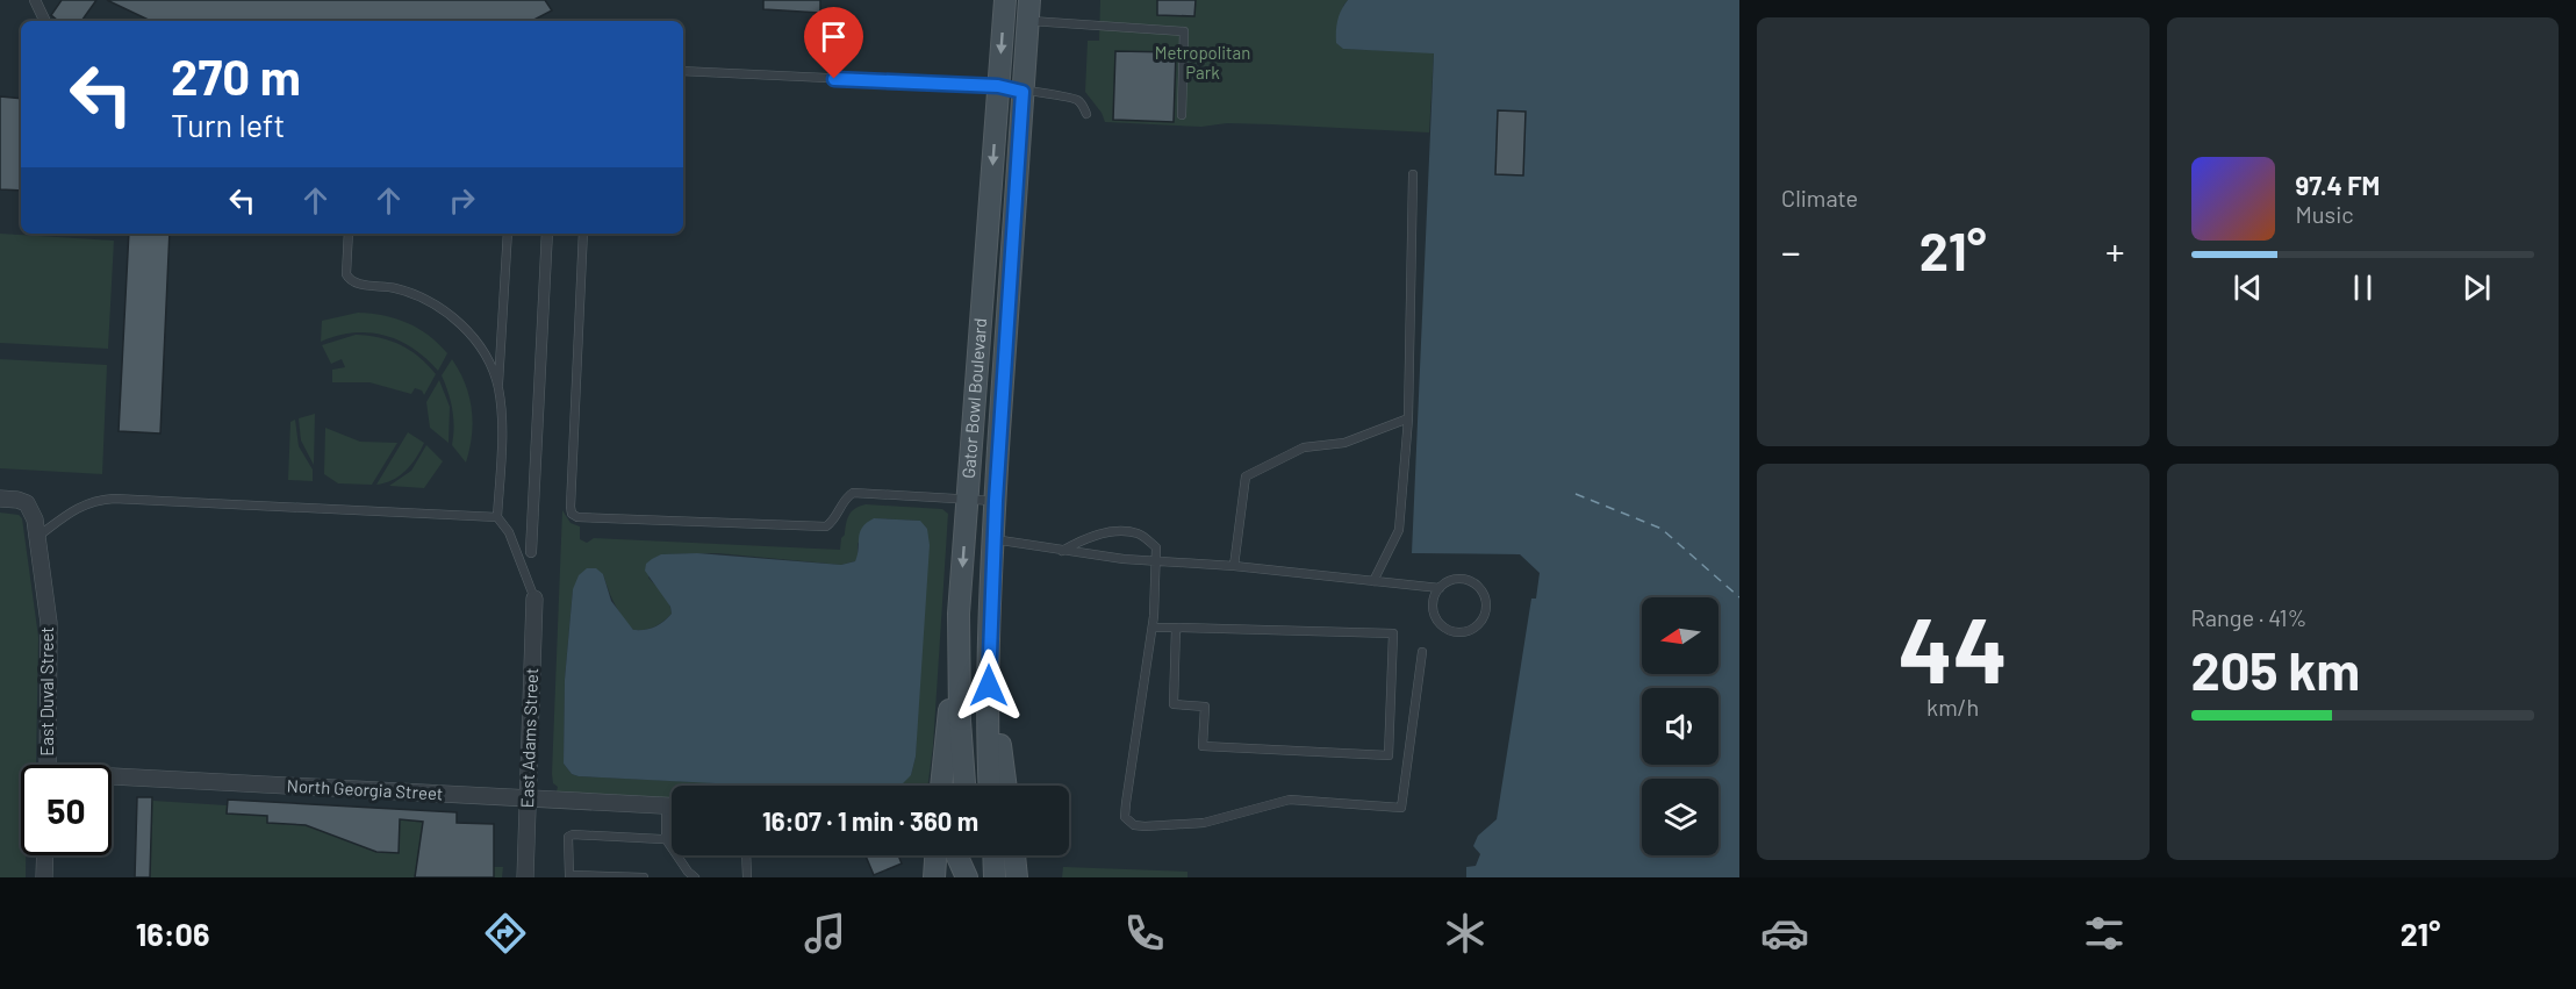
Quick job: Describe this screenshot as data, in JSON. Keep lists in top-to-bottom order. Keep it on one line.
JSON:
{"streets":{"main road":["Gator Bowl Boulevard"],"street":["East Duval Street","East Adams Street","North Georgia Street"]},"crossings":[["East Adams Street","North Georgia Street"]],"parks":["Metropolitan Park"],"north":"left","page":{"tile":["Climate",["44","km/h"],["Range · 41%","205 km"]],"turn":["270 m","Turn left"],"song":["97.4 FM","Music"],"heat":["−","21°","+"],"limit":"50","trip":"16:07 · 1 min · 360 m","tabs":["16:06","21°"]}}
